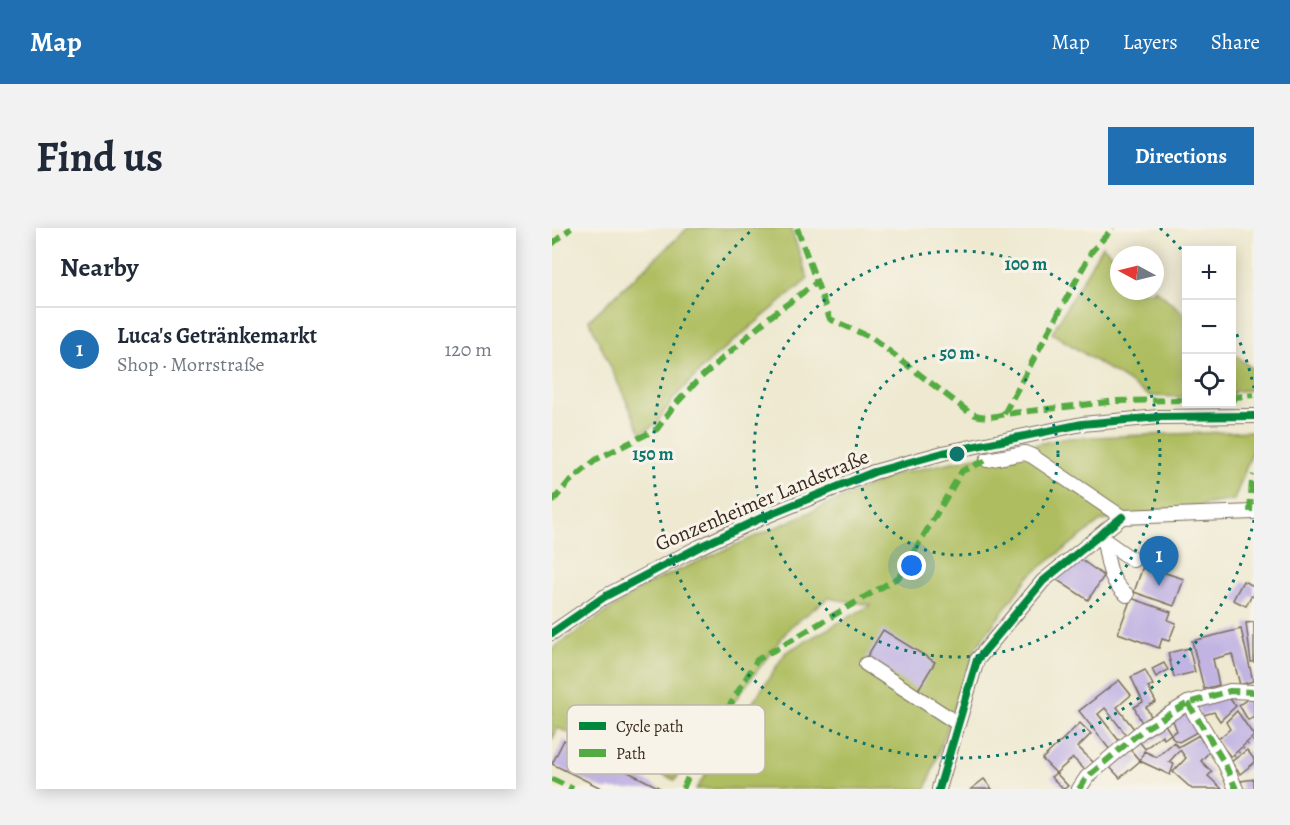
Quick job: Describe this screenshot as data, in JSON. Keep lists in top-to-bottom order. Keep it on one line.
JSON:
{"streets":{"street":["Gonzenheimer Landstraße"]},"legend":["Cycle path","Path"],"north":"left","page":{"header":"Map","nav":["Map","Layers","Share"],"buttons":"Directions","title":"Find us","heading":"Nearby","map_buttons":["+","−"],"list":[{"mark":"1","name":"Luca's Getränkemarkt","note":"Shop · Morrstraße","value":"120 m"}],"pins":"1"},"rings":["100 m","50 m","150 m"]}
